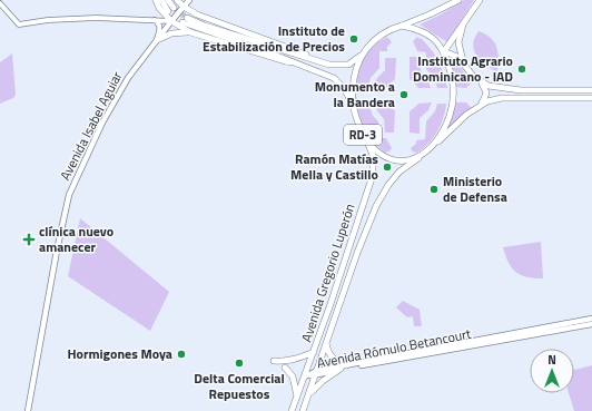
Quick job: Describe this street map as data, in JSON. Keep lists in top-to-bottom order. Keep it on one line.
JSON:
{"streets":{"main road":["Avenida Isabel Aguiar","RD-3","Avenida Gregorio Luperón","Avenida Rómulo Betancourt"]},"crossings":[["Avenida Isabel Aguiar","RD-3"],["RD-3","Avenida Gregorio Luperón"],["Avenida Gregorio Luperón","Avenida Rómulo Betancourt"]],"places":{"other":["Instituto de Estabilización de Precios","Instituto Agrario Dominicano - IAD","Monumento a la Bandera","Ramón Matías Mella y Castillo","Ministerio de Defensa","Hormigones Moya","Delta Comercial Repuestos"],"health":["clínica nuevo amanecer"]},"north":"top"}
